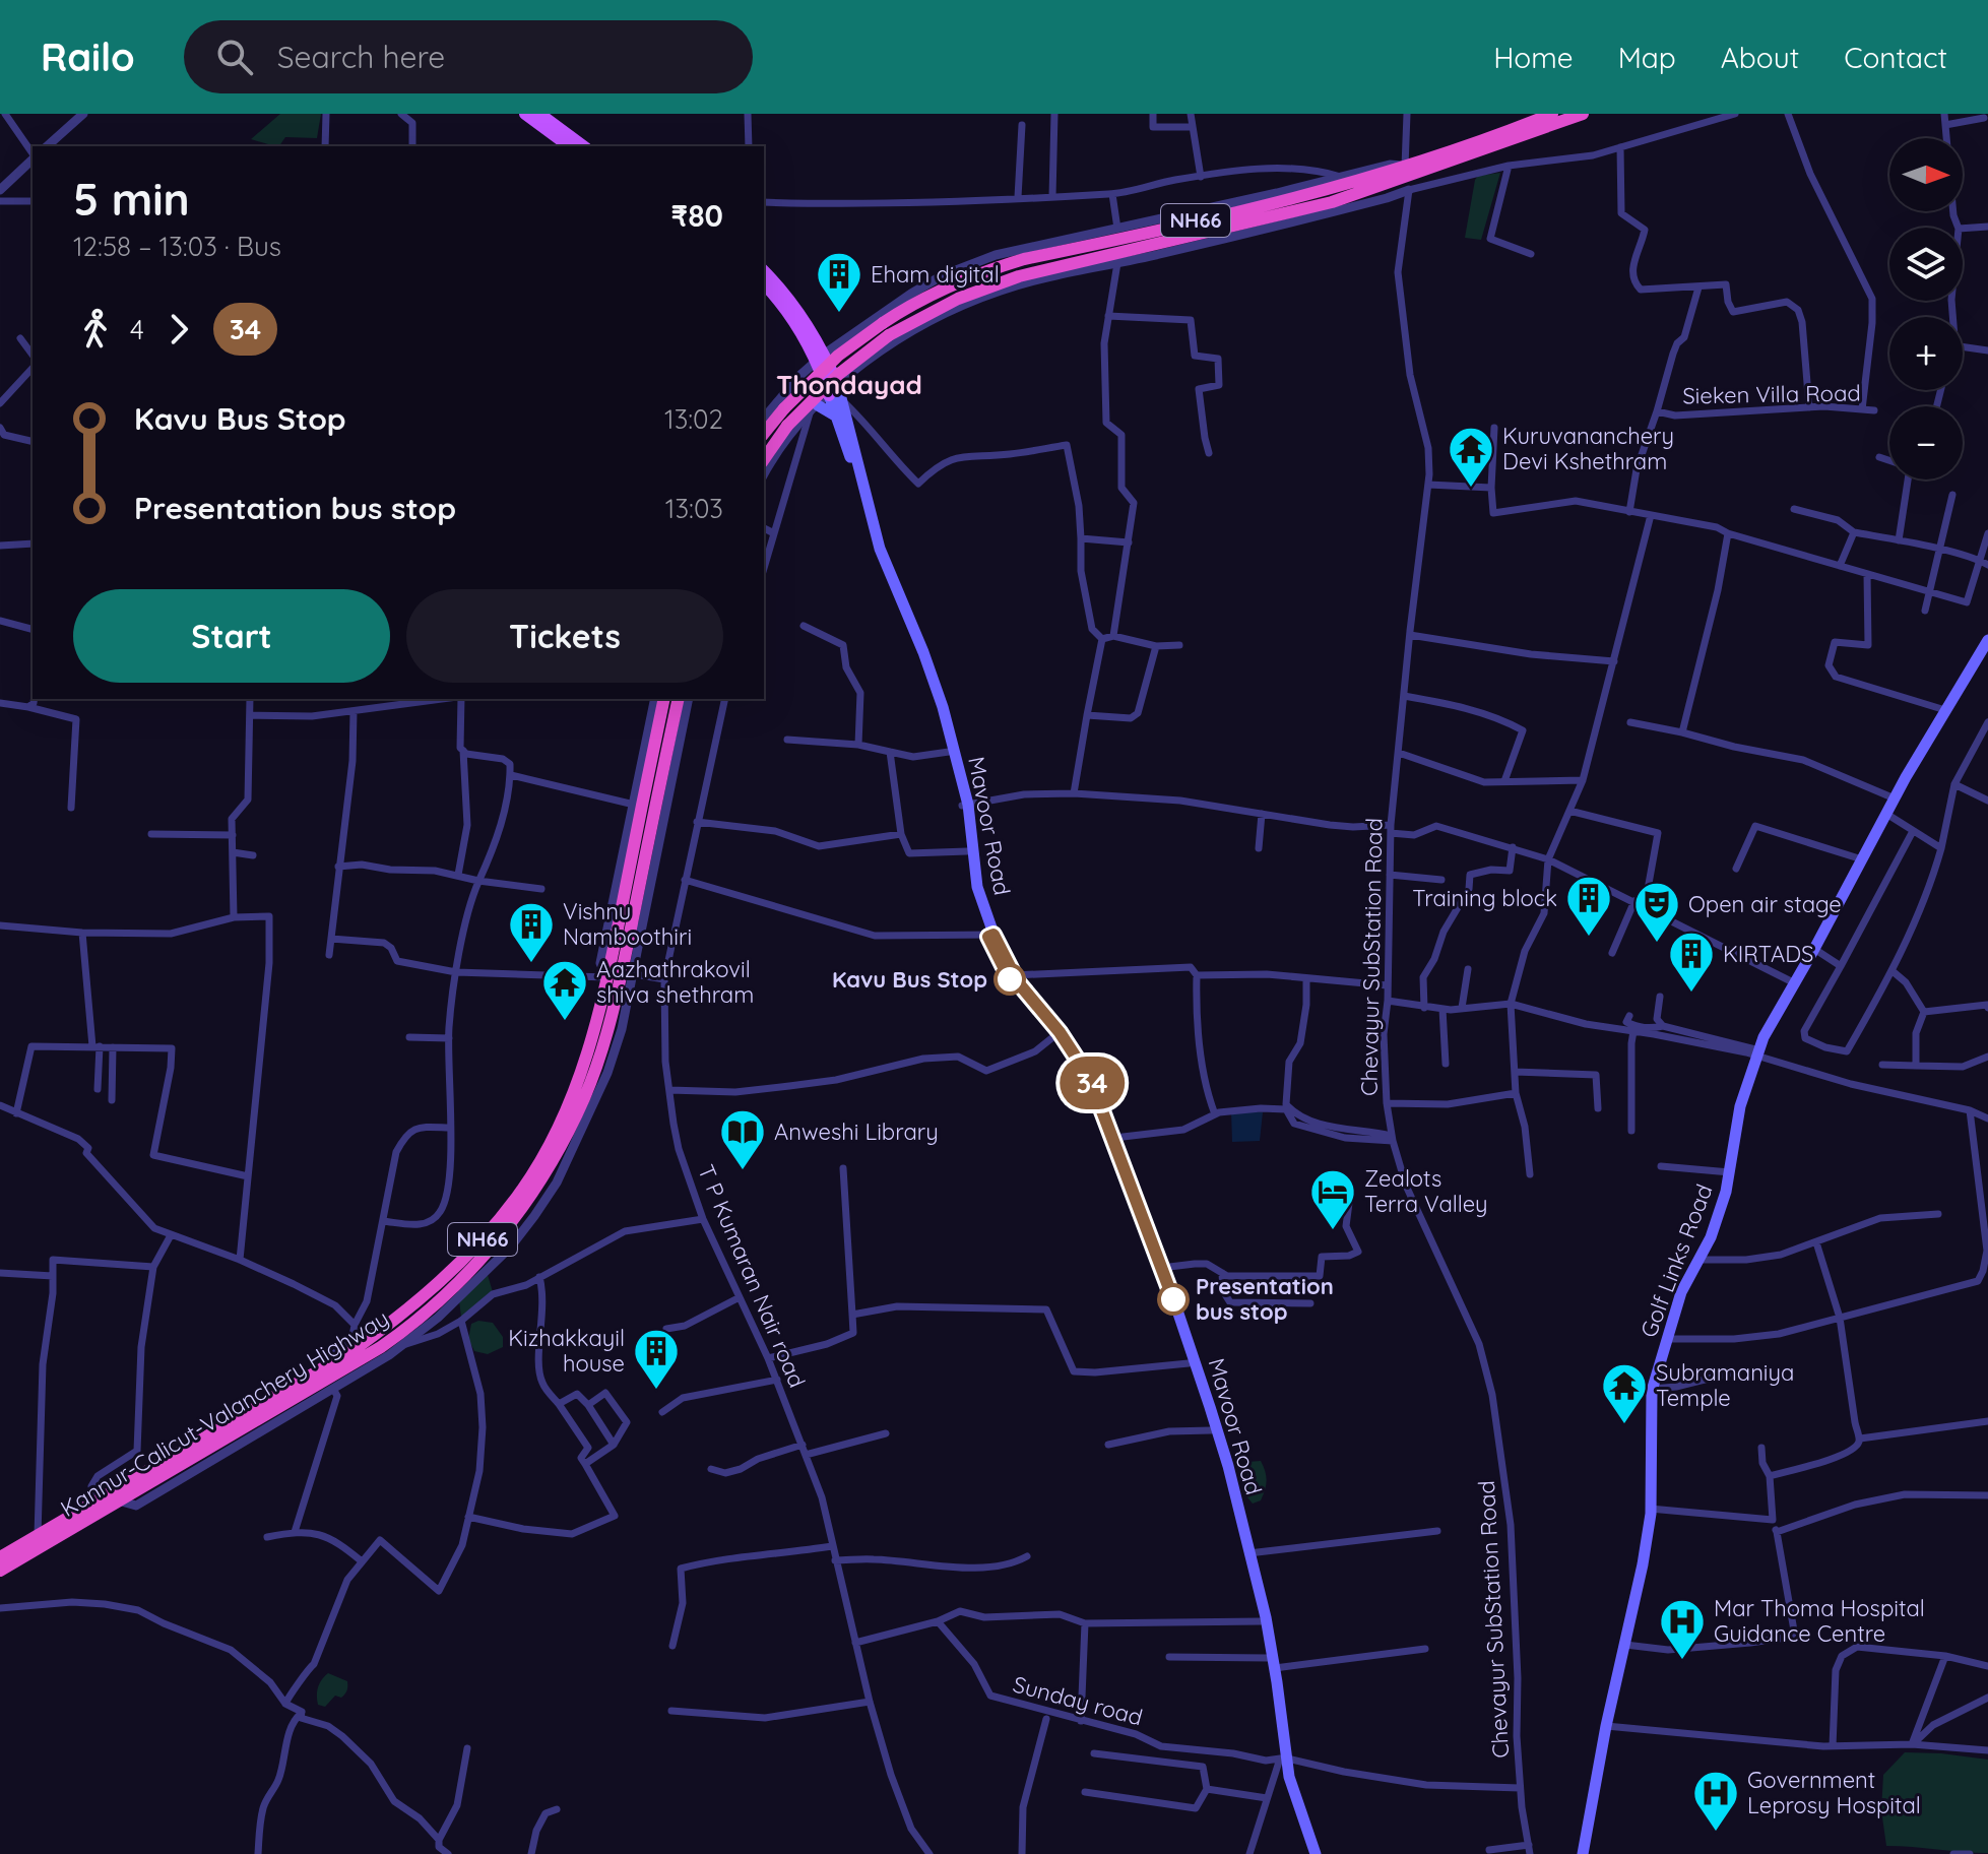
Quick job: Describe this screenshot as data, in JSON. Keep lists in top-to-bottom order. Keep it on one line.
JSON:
{"streets":{"highway":["NH66","Kannur-Calicut-Valanchery Highway"],"main road":["Mavoor Road","Golf Links Road"],"street":["Sieken Villa Road","Chevayur SubStation Road","T P Kumaran Nair road","Sunday road"]},"crossings":[["Mavoor Road","Sunday road"],["Chevayur SubStation Road","Sunday road"]],"districts":["Thondayad"],"places":{"building":["Eham digital","Training block","Vishnu Namboothiri","KIRTADS","Kizhakkayil house"],"temple":["Kuruvananchery Devi Kshethram","Aazhathrakovil shiva shethram","Subramaniya Temple"],"theatre":["Open air stage"],"other":["Kavu Bus Stop","Presentation bus stop"],"library":["Anweshi Library"],"hotel":["Zealots Terra Valley"],"hospital":["Mar Thoma Hospital Guidance Centre","Government Leprosy Hospital"]},"lines":["bus line 34"],"north":"right","page":{"header":"Railo","search":"Search here","nav":["Home","Map","About","Contact"],"on_map":"34","map_buttons":["+","−"],"heading":["5 min","12:58 – 13:03 · Bus","₹80"],"legs":["4","34"],"list":[{"name":"Kavu Bus Stop","value":"13:02"},{"name":"Presentation bus stop","value":"13:03"}],"buttons":["Start","Tickets"]}}
